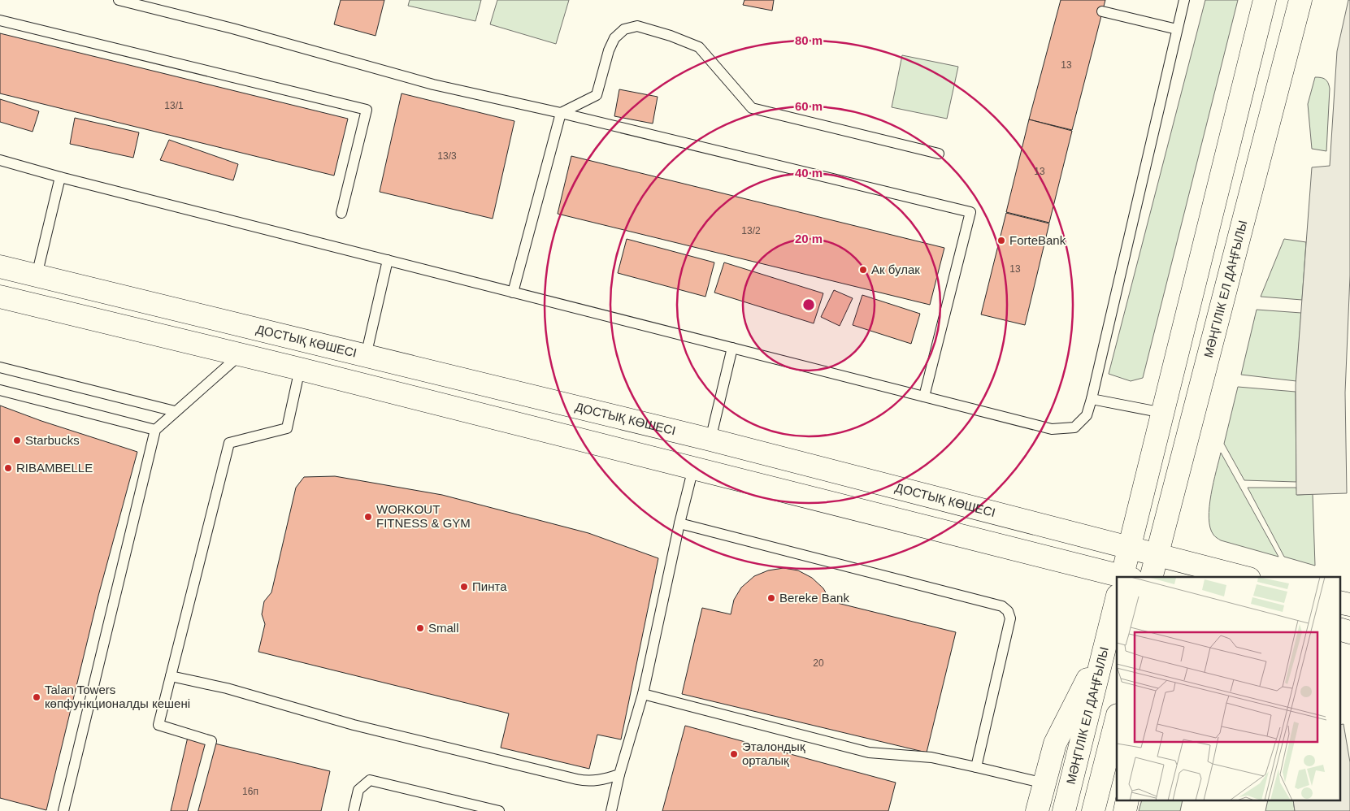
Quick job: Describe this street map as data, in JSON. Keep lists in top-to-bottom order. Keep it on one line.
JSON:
{"streets":{"street":["МӘҢГІЛІК ЕЛ ДАҢҒЫЛЫ","ДОСТЫҚ КӨШЕСІ"]},"crossings":[["МӘҢГІЛІК ЕЛ ДАҢҒЫЛЫ","ДОСТЫҚ КӨШЕСІ"]],"places":["ForteBank","Ак булак","Starbucks","RIBAMBELLE","WORKOUT FITNESS & GYM","Пинта","Bereke Bank","Small","Talan Towers көпфункционалды кешені","Эталондық орталық"],"house_numbers":["13","13/1","13/3","13","13/2","13","20","16п"],"rings":["80 m","60 m","40 m","20 m"]}
